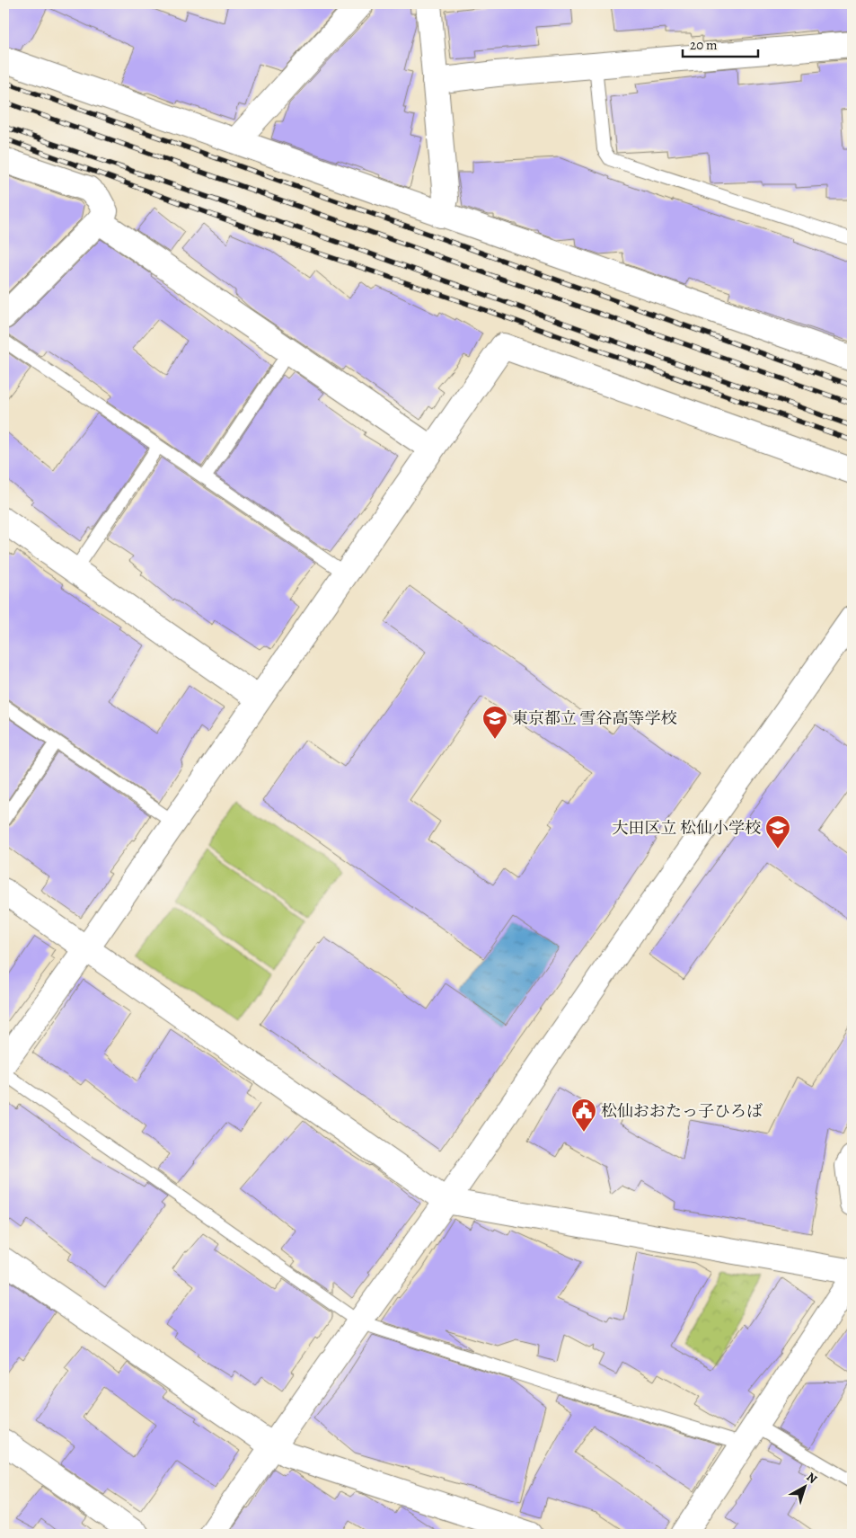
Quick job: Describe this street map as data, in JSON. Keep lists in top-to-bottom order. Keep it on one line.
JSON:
{"places":{"school or university":["東京都立 雪谷高等学校","大田区立 松仙小学校"],"public building":["松仙おおたっ子ひろば"]},"scale_bar":"20 m","north":"top right"}
